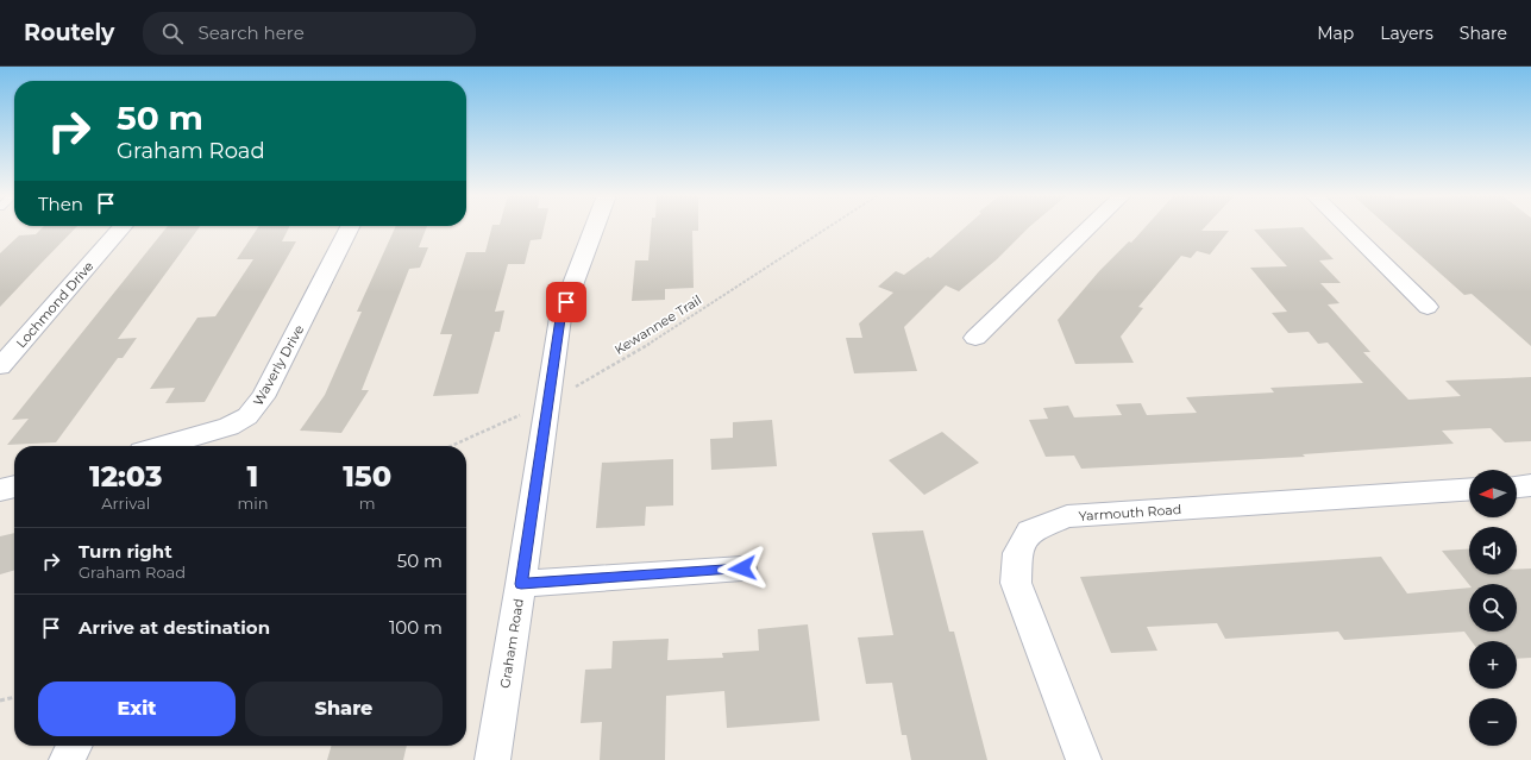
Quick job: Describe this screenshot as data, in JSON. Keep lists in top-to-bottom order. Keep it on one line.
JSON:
{"streets":{"street":["Lochmond Drive","Waverly Drive","Yarmouth Road","Graham Road"],"path":["Kewannee Trail"]},"crossings":[["Kewannee Trail","Graham Road"]],"north":"left","page":{"header":"Routely","search":"Search here","nav":["Map","Layers","Share"],"turn":["50 m","Graham Road"],"then":"Then","eta":["12:03","Arrival","1","min","150","m"],"map_buttons":["+","−"],"list":[{"name":"Turn right","note":"Graham Road","value":"50 m"},{"name":"Arrive at destination","value":"100 m"}],"buttons":["Exit","Share"]}}
